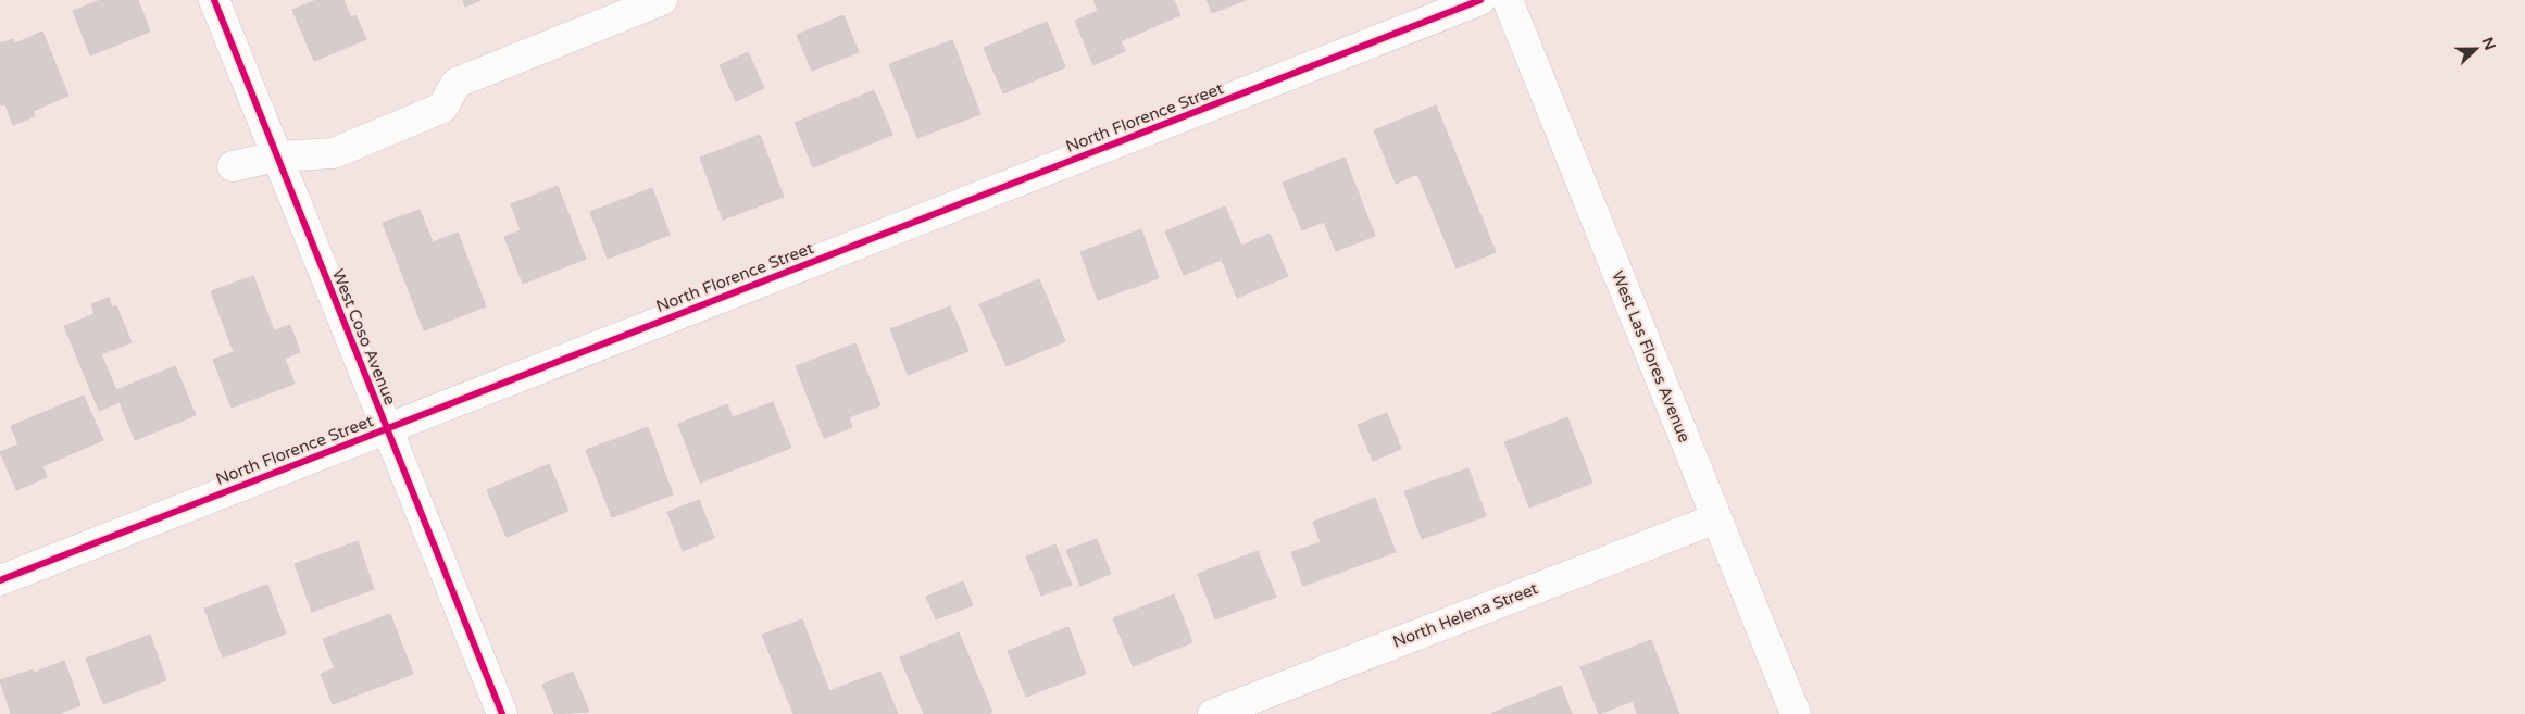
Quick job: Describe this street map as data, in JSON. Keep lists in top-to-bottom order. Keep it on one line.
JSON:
{"streets":{"street":["North Florence Street","West Coso Avenue","West Las Flores Avenue","North Helena Street"]},"crossings":[["North Florence Street","West Coso Avenue"],["West Las Flores Avenue","North Helena Street"]],"north":"right"}
